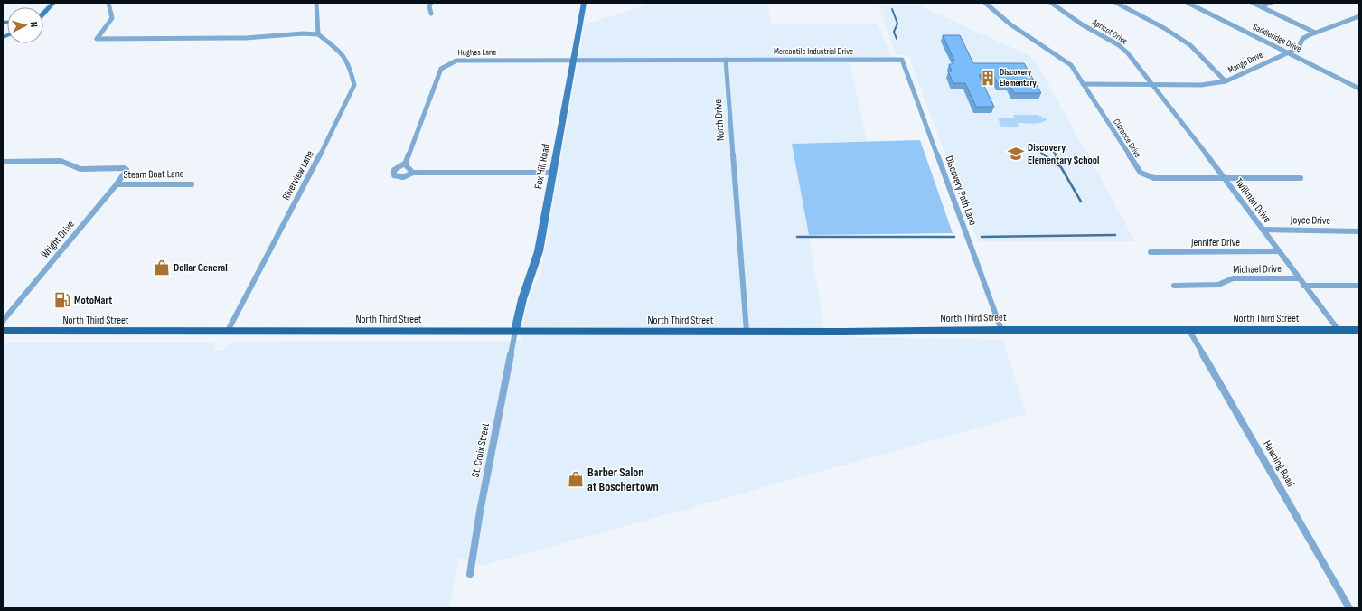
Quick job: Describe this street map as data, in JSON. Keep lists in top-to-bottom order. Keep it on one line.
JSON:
{"streets":{"main road":["North Third Street"],"street":["Apricot Drive","Saddleridge Drive","Mercantile Industrial Drive","Hughes Lane","Mango Drive","North Drive","Clarence Drive","Fox Hill Road","Steam Boat Lane","Riverview Lane","Discovery Path Lane","Twillman Drive","Joyce Drive","Wright Drive","Jennifer Drive","Michael Drive","St. Croix Street","Hawning Road"]},"crossings":[["Apricot Drive","Mango Drive"],["Apricot Drive","Twillman Drive"],["Saddleridge Drive","Mango Drive"],["Mercantile Industrial Drive","North Drive"],["Mercantile Industrial Drive","Discovery Path Lane"],["Hughes Lane","Fox Hill Road"],["Mango Drive","Clarence Drive"],["Mango Drive","Twillman Drive"],["North Drive","North Third Street"],["Clarence Drive","Twillman Drive"],["Fox Hill Road","North Third Street"],["Fox Hill Road","St. Croix Street"],["Steam Boat Lane","Wright Drive"],["Riverview Lane","North Third Street"],["Discovery Path Lane","North Third Street"],["Twillman Drive","Joyce Drive"],["Twillman Drive","Jennifer Drive"],["Twillman Drive","Michael Drive"],["Twillman Drive","North Third Street"],["North Third Street","St. Croix Street"],["North Third Street","Hawning Road"]],"places":{"building":["Discovery Elementary"],"school or university":["Discovery Elementary School"],"shop":["Dollar General","Barber Salon at Boschertown"],"fuel station":["MotoMart"]},"north":"right"}
